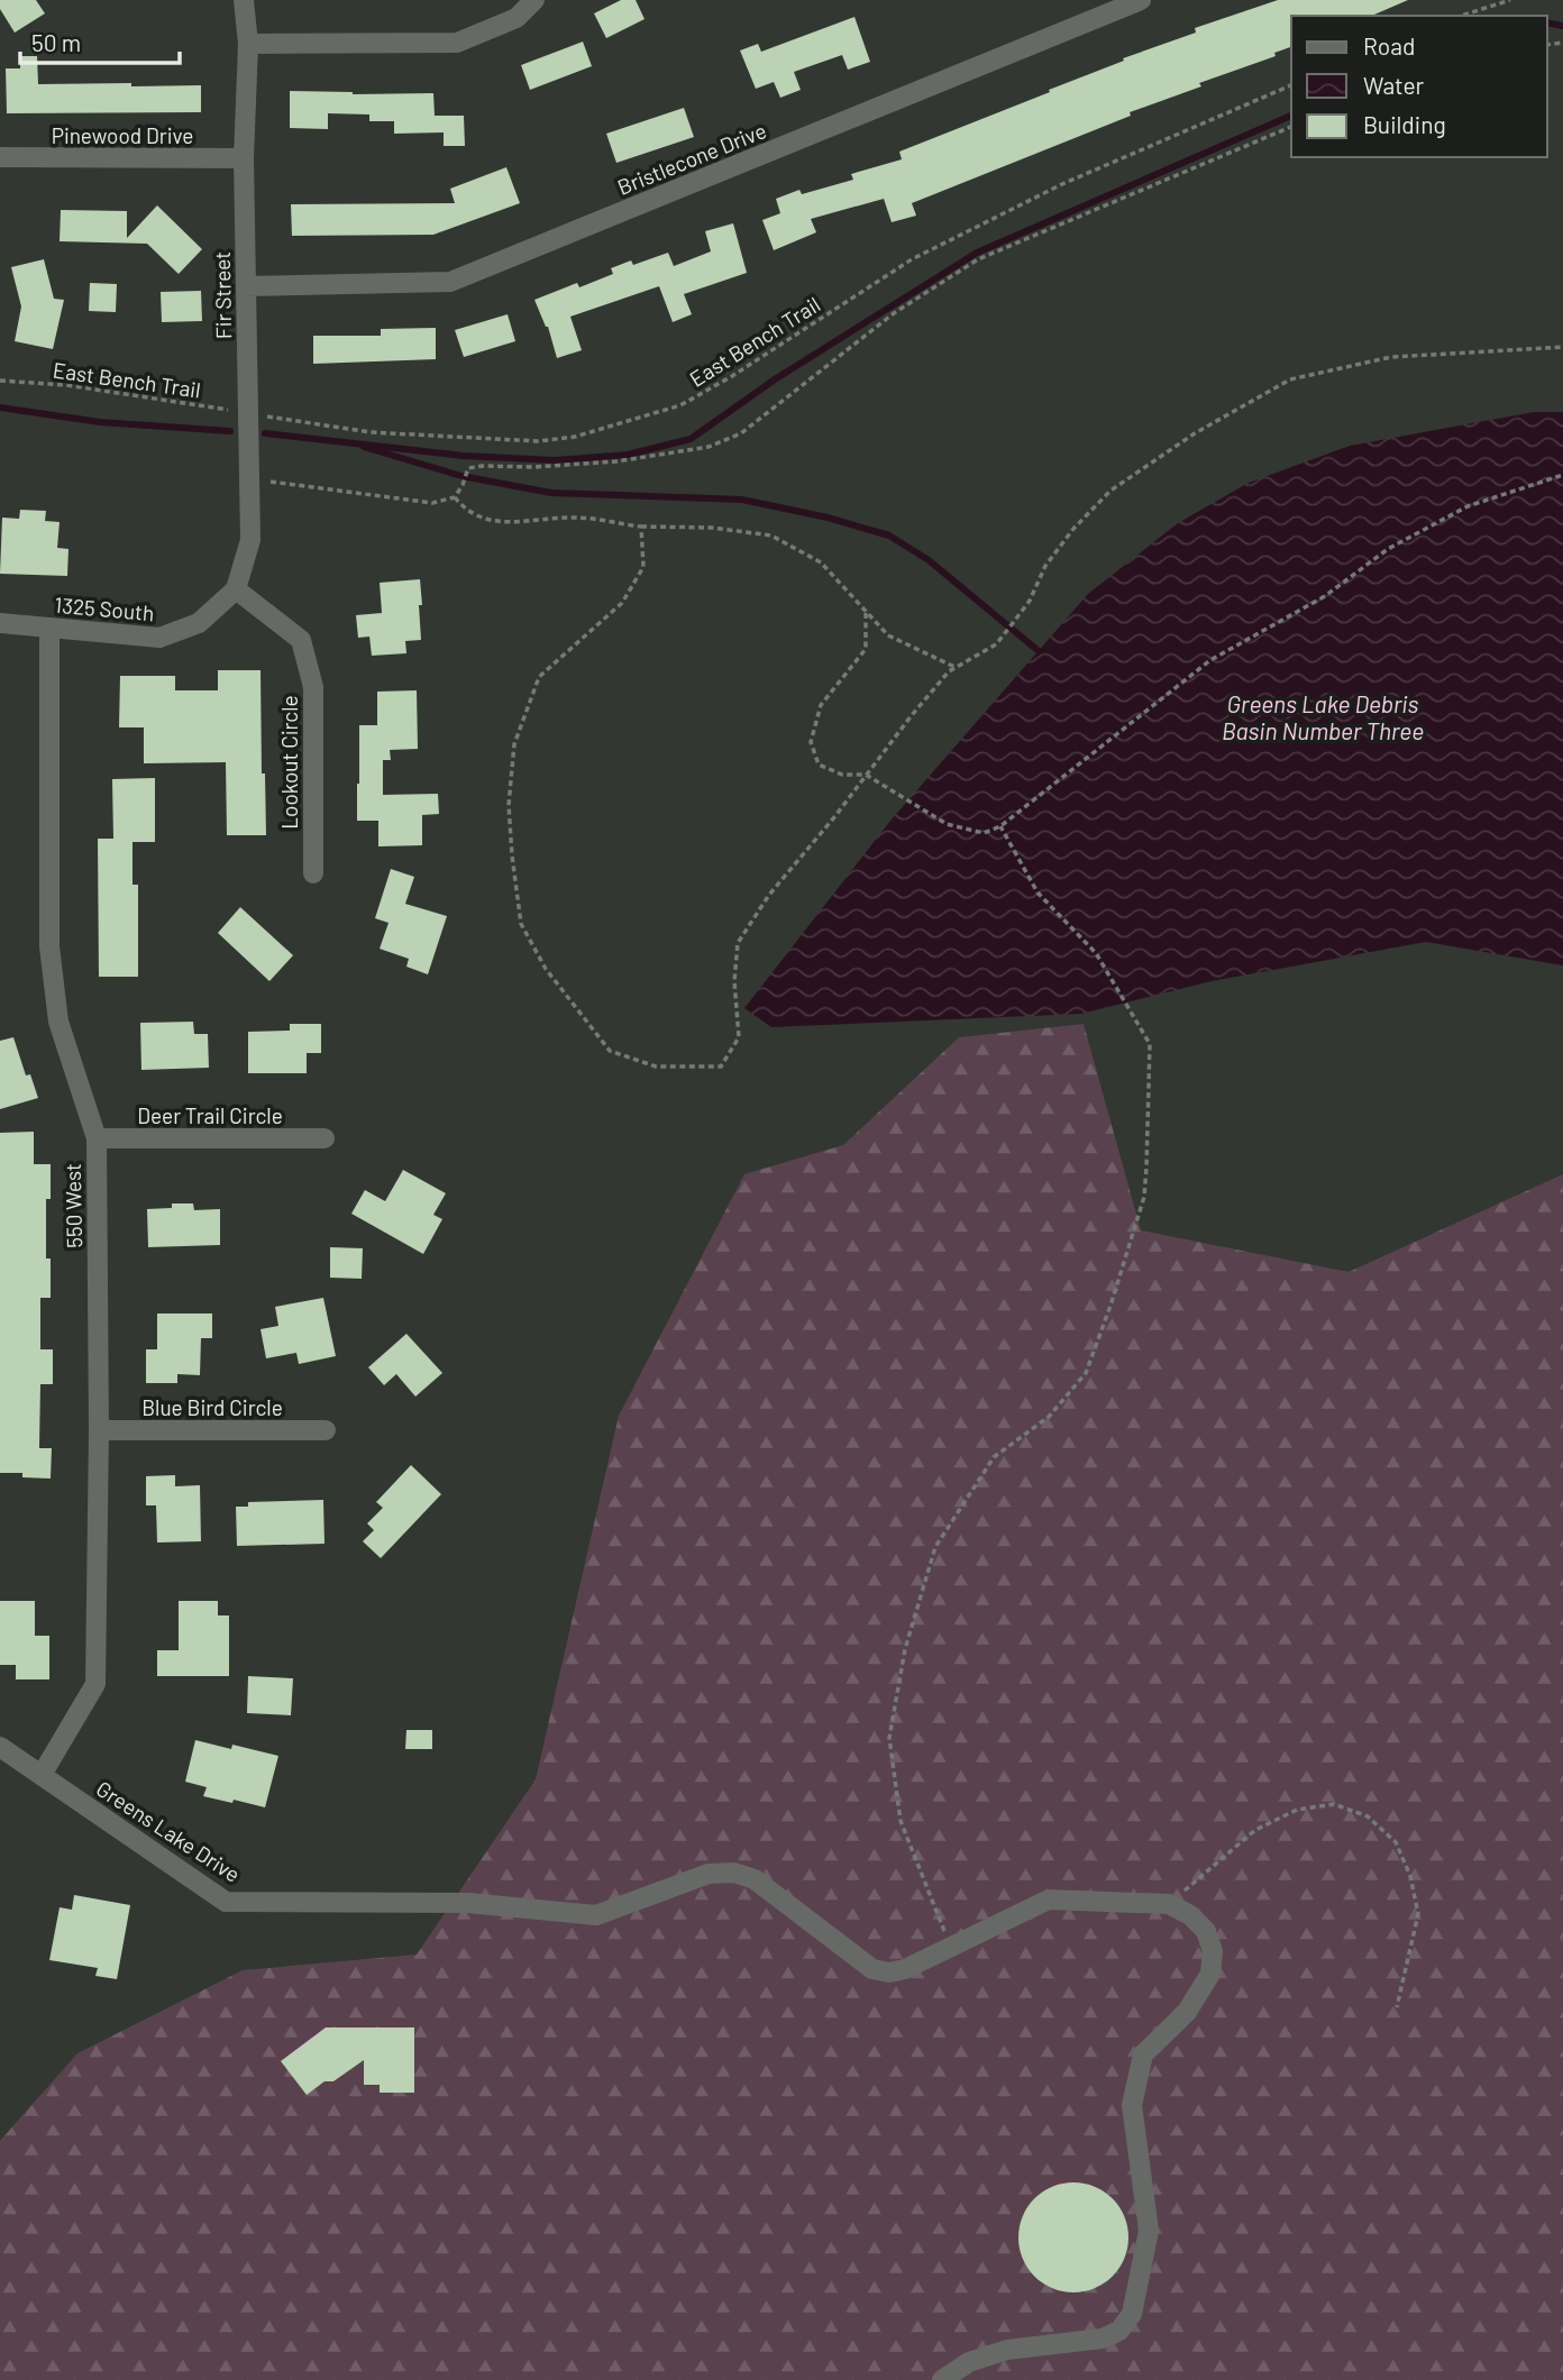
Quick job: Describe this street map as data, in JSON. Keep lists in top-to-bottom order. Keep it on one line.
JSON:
{"streets":{"street":["Pinewood Drive","Bristlecone Drive","Fir Street","1325 South","Lookout Circle","Deer Trail Circle","550 West","Blue Bird Circle","Greens Lake Drive"],"path":["East Bench Trail"]},"crossings":[["Pinewood Drive","Fir Street"],["Bristlecone Drive","Fir Street"],["Fir Street","East Bench Trail"],["Fir Street","1325 South"],["Fir Street","Lookout Circle"],["1325 South","Lookout Circle"],["1325 South","550 West"],["Deer Trail Circle","550 West"],["550 West","Blue Bird Circle"],["550 West","Greens Lake Drive"]],"water":["Greens Lake Debris Basin Number Three"],"legend":["Road","Water","Building"],"scale_bar":"50 m"}
